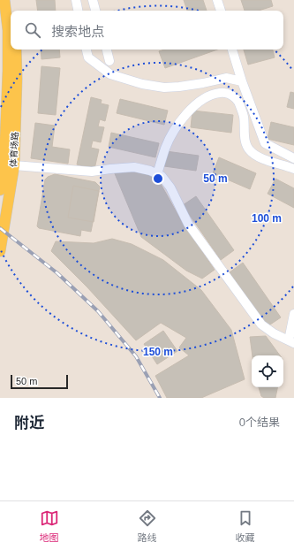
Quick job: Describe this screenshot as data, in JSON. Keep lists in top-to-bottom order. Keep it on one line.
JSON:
{"streets":{"main road":["体育场路"]},"scale_bar":"50 m","page":{"search":"搜索地点","scale":"50 m","heading":["附近","0个结果"],"nav":["地图","路线","收藏"]},"rings":["50 m","100 m","150 m"]}
